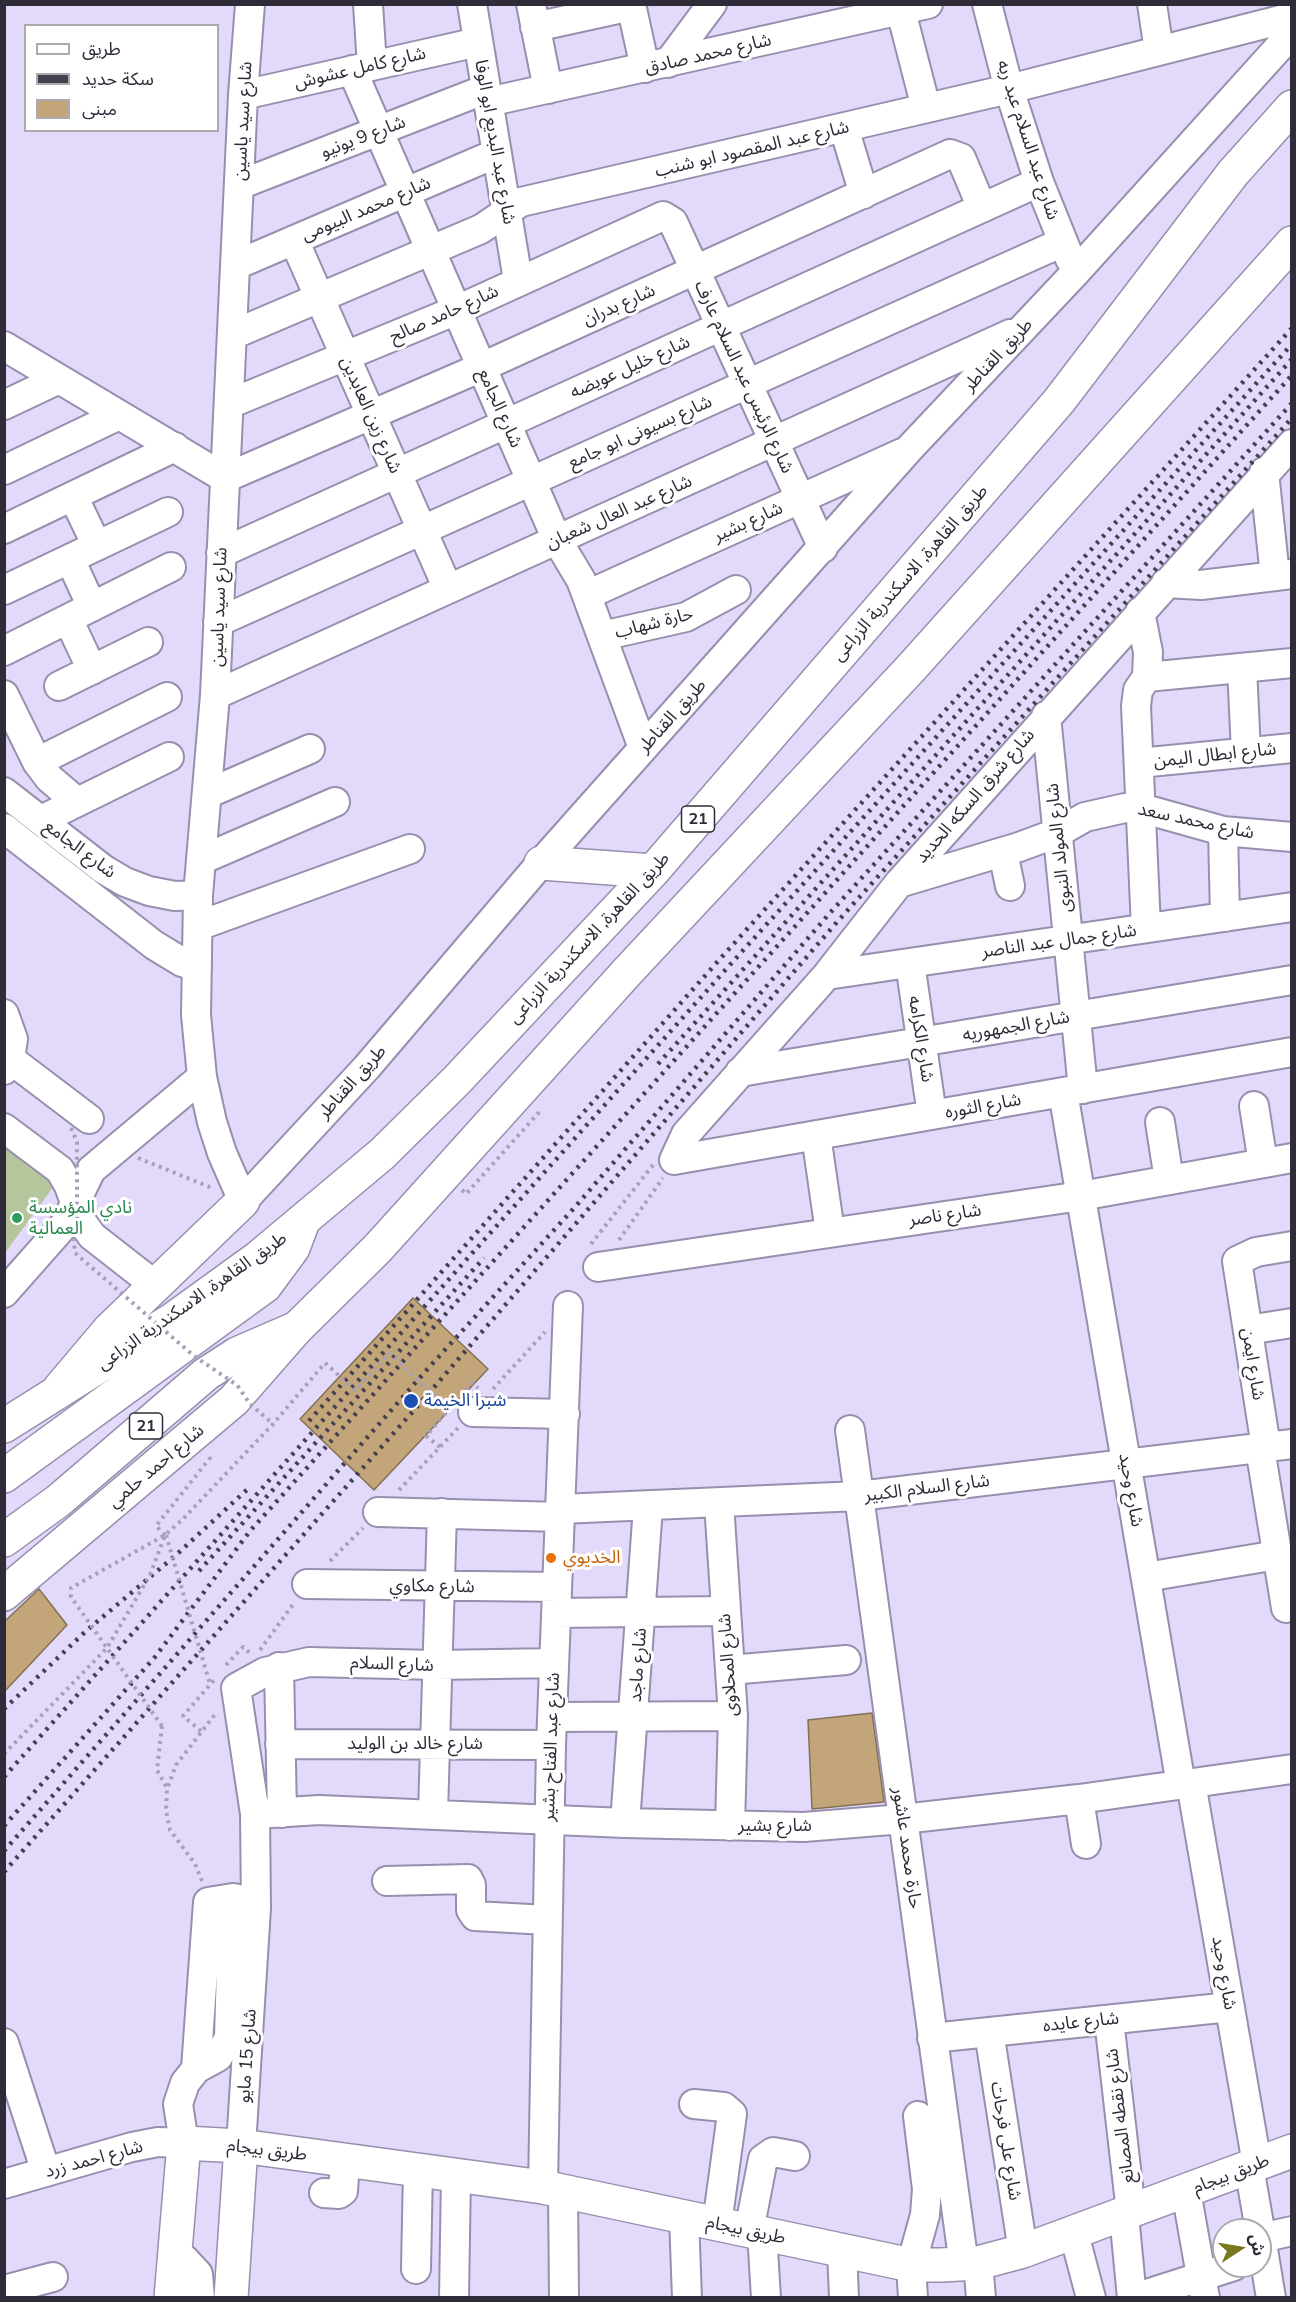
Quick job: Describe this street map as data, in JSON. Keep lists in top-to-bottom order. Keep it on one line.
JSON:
{"streets":{"main road":["طريق القناطر","طريق القاهرة, الاسكندرية الزراعى","21","شارع احمد حلمي","شارع 15 مايو","طريق بيجام"],"street":["شارع محمد صادق","شارع كامل عشوش","شارع سيد ياسين","شارع 9 يونيو","شارع عبد السلام عبد ربه","شارع عبد البديع ابو الوفا","شارع عبد المقصود ابو شنب","شارع محمد البيومى","شارع بدران","شارع حامد صالح","شارع خليل عويضه","شارع الرئيس عبد السلام عارف","شارع الجامع","شارع زين العابدين","شارع بسيونى ابو جامع","شارع عبد العال شعبان","شارع بشير","حارة شهاب","شارع ابطال اليمن","شارع شرق السكه الحديد","شارع محمد سعد","شارع المولد النبوى","شارع جمال عبد الناصر","شارع الجمهوريه","شارع الكرامه","شارع الثوره","شارع ناصر","شارع ايمن","شارع السلام الكبير","شارع وحيد","شارع مكاوي","شارع السلام","شارع ماجد","شارع المحلاوى","شارع خالد بن الوليد","شارع عبد الفتاح بشير","حارة محمد عاشور","شارع عايده","شارع نقطه المصانع","شارع على فرحات","شارع احمد زرد"]},"crossings":[["شارع محمد صادق","شارع 9 يونيو"],["شارع محمد صادق","شارع عبد البديع ابو الوفا"],["شارع كامل عشوش","شارع سيد ياسين"],["شارع كامل عشوش","شارع عبد البديع ابو الوفا"],["شارع كامل عشوش","شارع الجامع"],["شارع سيد ياسين","شارع 9 يونيو"],["شارع سيد ياسين","شارع عبد المقصود ابو شنب"],["شارع سيد ياسين","شارع محمد البيومى"],["شارع سيد ياسين","شارع بدران"],["شارع سيد ياسين","شارع حامد صالح"],["شارع سيد ياسين","طريق القناطر"],["شارع سيد ياسين","شارع خليل عويضه"],["شارع سيد ياسين","شارع الجامع"],["شارع سيد ياسين","شارع بسيونى ابو جامع"],["شارع سيد ياسين","شارع عبد العال شعبان"],["شارع 9 يونيو","شارع عبد البديع ابو الوفا"],["شارع 9 يونيو","شارع الجامع"],["شارع عبد السلام عبد ربه","شارع عبد المقصود ابو شنب"],["شارع عبد السلام عبد ربه","طريق القناطر"],["شارع عبد السلام عبد ربه","شارع خليل عويضه"],["شارع عبد السلام عبد ربه","شارع بسيونى ابو جامع"],["شارع عبد البديع ابو الوفا","شارع عبد المقصود ابو شنب"],["شارع عبد البديع ابو الوفا","شارع محمد البيومى"],["شارع عبد البديع ابو الوفا","شارع حامد صالح"],["شارع عبد المقصود ابو شنب","طريق القناطر"],["شارع عبد المقصود ابو شنب","شارع الجامع"],["شارع عبد المقصود ابو شنب","شارع زين العابدين"],["شارع محمد البيومى","شارع الجامع"],["شارع محمد البيومى","شارع زين العابدين"],["شارع بدران","شارع خليل عويضه"],["شارع بدران","شارع الرئيس عبد السلام عارف"],["شارع بدران","شارع الجامع"],["شارع بدران","شارع زين العابدين"],["شارع حامد صالح","شارع الرئيس عبد السلام عارف"],["شارع حامد صالح","شارع الجامع"],["شارع حامد صالح","شارع زين العابدين"],["طريق القناطر","شارع الرئيس عبد السلام عارف"],["طريق القناطر","شارع الجامع"],["طريق القناطر","شارع عبد العال شعبان"],["طريق القناطر","شارع بشير"],["طريق القناطر","طريق القاهرة, الاسكندرية الزراعى"],["شارع خليل عويضه","شارع الرئيس عبد السلام عارف"],["شارع خليل عويضه","شارع الجامع"],["شارع خليل عويضه","شارع زين العابدين"],["شارع الرئيس عبد السلام عارف","شارع بسيونى ابو جامع"],["شارع الرئيس عبد السلام عارف","شارع عبد العال شعبان"],["شارع الرئيس عبد السلام عارف","شارع بشير"],["شارع الجامع","شارع بسيونى ابو جامع"],["شارع الجامع","شارع عبد العال شعبان"],["شارع الجامع","شارع بشير"],["شارع الجامع","حارة شهاب"],["شارع زين العابدين","شارع بسيونى ابو جامع"],["شارع زين العابدين","شارع عبد العال شعبان"],["شارع بشير","شارع وحيد"],["شارع بشير","شارع ماجد"],["شارع بشير","شارع المحلاوى"],["شارع بشير","شارع عبد الفتاح بشير"],["شارع بشير","حارة محمد عاشور"],["شارع بشير","شارع 15 مايو"],["شارع شرق السكه الحديد","شارع محمد سعد"],["شارع شرق السكه الحديد","شارع المولد النبوى"],["شارع شرق السكه الحديد","شارع جمال عبد الناصر"],["شارع شرق السكه الحديد","شارع الجمهوريه"],["شارع شرق السكه الحديد","شارع الثوره"],["21","شارع احمد حلمي"],["شارع محمد سعد","شارع المولد النبوى"],["شارع المولد النبوى","شارع جمال عبد الناصر"],["شارع المولد النبوى","شارع الجمهوريه"],["شارع المولد النبوى","شارع الثوره"],["شارع المولد النبوى","شارع ناصر"],["شارع المولد النبوى","شارع وحيد"],["شارع جمال عبد الناصر","شارع الكرامه"],["شارع الجمهوريه","شارع الكرامه"],["شارع الكرامه","شارع الثوره"],["شارع ناصر","شارع وحيد"],["شارع ايمن","شارع السلام الكبير"],["شارع السلام الكبير","شارع وحيد"],["شارع السلام الكبير","شارع ماجد"],["شارع السلام الكبير","شارع المحلاوى"],["شارع السلام الكبير","شارع عبد الفتاح بشير"],["شارع السلام الكبير","حارة محمد عاشور"],["شارع وحيد","شارع عايده"],["شارع وحيد","طريق بيجام"],["شارع مكاوي","شارع ماجد"],["شارع مكاوي","شارع المحلاوى"],["شارع مكاوي","شارع عبد الفتاح بشير"],["شارع السلام","شارع عبد الفتاح بشير"],["شارع خالد بن الوليد","شارع عبد الفتاح بشير"],["شارع عبد الفتاح بشير","طريق بيجام"],["حارة محمد عاشور","شارع عايده"],["حارة محمد عاشور","طريق بيجام"],["شارع عايده","شارع نقطه المصانع"],["شارع عايده","شارع على فرحات"],["شارع 15 مايو","طريق بيجام"],["شارع نقطه المصانع","طريق بيجام"],["شارع على فرحات","طريق بيجام"],["طريق بيجام","شارع احمد زرد"]],"places":["نادي المؤسسة العمالية","شبرا الخيمة","الخديوي"],"legend":["طريق","سكة حديد","مبنى"],"north":"right"}
